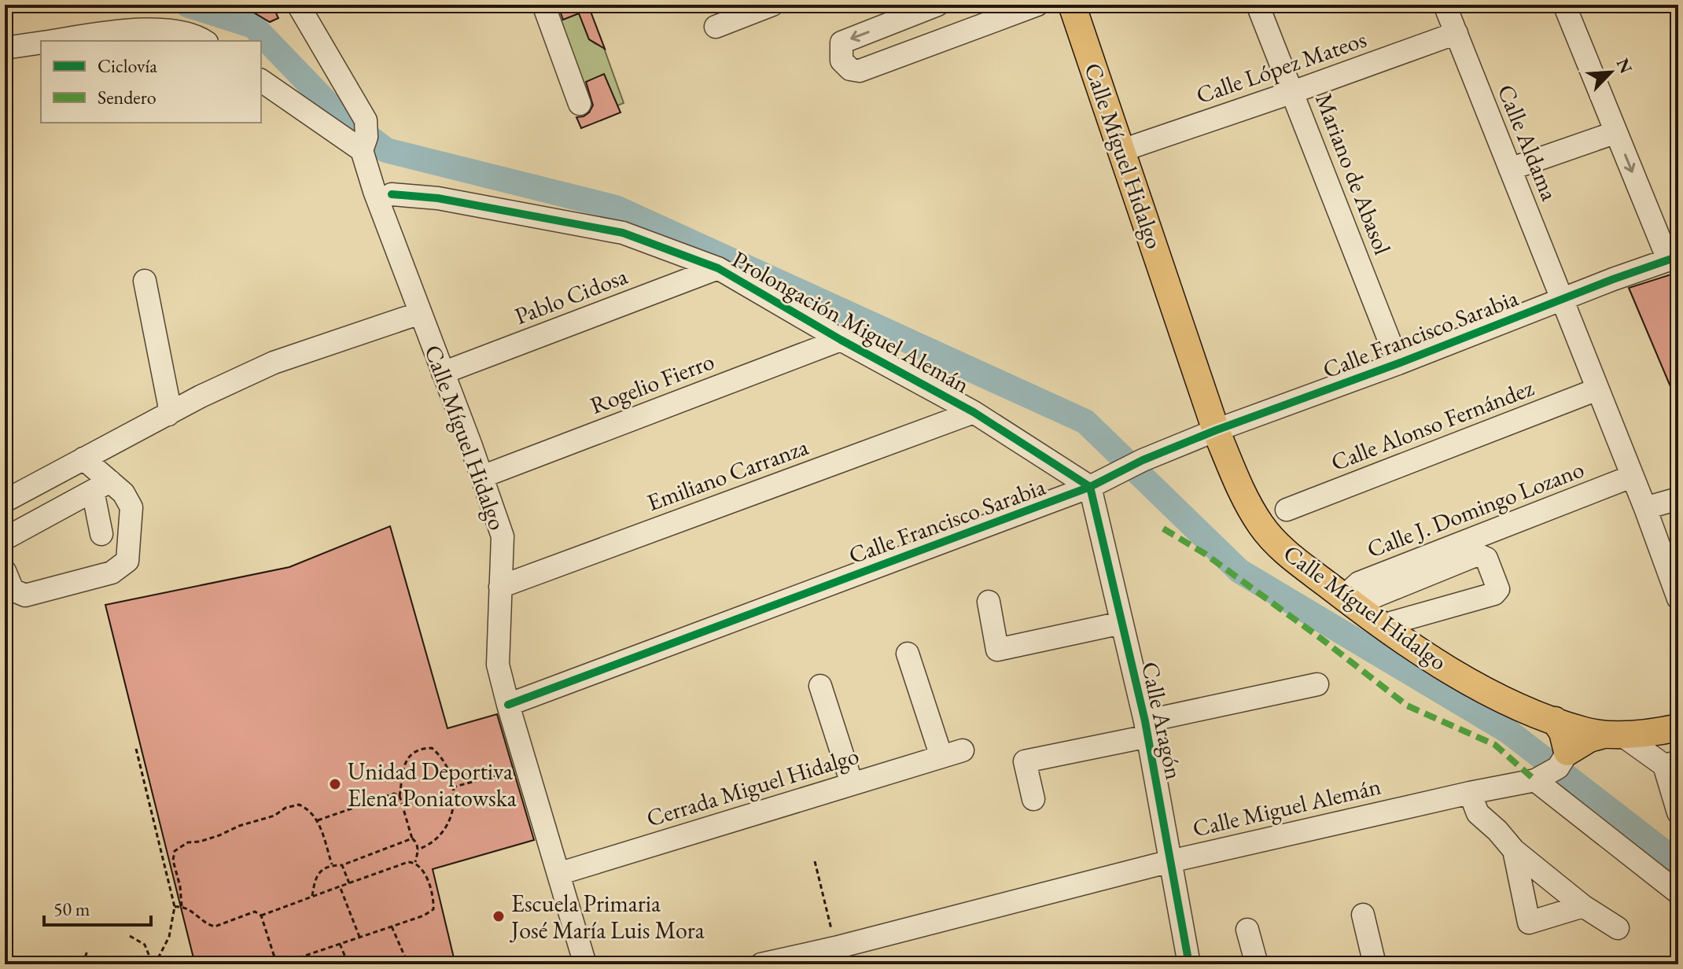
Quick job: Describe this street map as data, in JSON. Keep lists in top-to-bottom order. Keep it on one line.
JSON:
{"streets":{"main road":["Calle Míguel Hidalgo"],"street":["Calle López Mateos","Calle Aldama","Mariano de Abasol","Pablo Cidosa","Prolongación Miguel Alemán","Calle Francisco Sarabia","Rogelio Fierro","Calle Alonso Fernández","Emiliano Carranza","Calle J. Domingo Lozano","Calle Aragón","Cerrada Miguel Hidalgo","Calle Miguel Alemán"]},"crossings":[["Calle López Mateos","Calle Aldama"],["Calle López Mateos","Calle Míguel Hidalgo"],["Calle López Mateos","Mariano de Abasol"],["Calle Aldama","Calle Francisco Sarabia"],["Calle Aldama","Calle Alonso Fernández"],["Calle Aldama","Calle J. Domingo Lozano"],["Calle Míguel Hidalgo","Pablo Cidosa"],["Calle Míguel Hidalgo","Calle Francisco Sarabia"],["Calle Míguel Hidalgo","Rogelio Fierro"],["Calle Míguel Hidalgo","Emiliano Carranza"],["Calle Míguel Hidalgo","Calle J. Domingo Lozano"],["Calle Míguel Hidalgo","Cerrada Miguel Hidalgo"],["Mariano de Abasol","Calle Francisco Sarabia"],["Pablo Cidosa","Prolongación Miguel Alemán"],["Prolongación Miguel Alemán","Calle Francisco Sarabia"],["Prolongación Miguel Alemán","Rogelio Fierro"],["Prolongación Miguel Alemán","Emiliano Carranza"],["Prolongación Miguel Alemán","Calle Aragón"],["Calle Francisco Sarabia","Calle Aragón"],["Calle Aragón","Calle Miguel Alemán"]],"places":["Unidad Deportiva Elena Poniatowska","Escuela Primaria José María Luis Mora"],"legend":["Ciclovía","Sendero"],"scale_bar":"50 m","north":"top right"}
